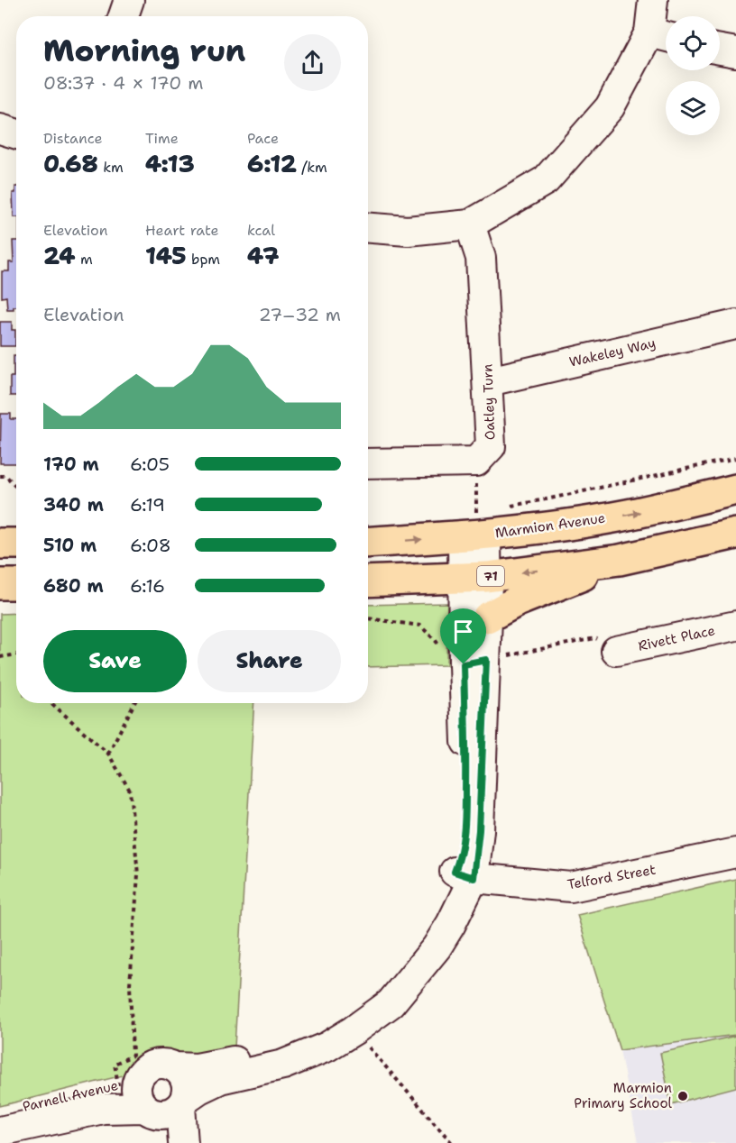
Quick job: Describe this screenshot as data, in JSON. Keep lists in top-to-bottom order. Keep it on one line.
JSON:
{"streets":{"highway":["Marmion Avenue","71"],"street":["Wakeley Way","Oatley Turn","Rivett Place","Telford Street","Parnell Avenue"]},"crossings":[["Wakeley Way","Oatley Turn"],["Marmion Avenue","Parnell Avenue"],["71","Parnell Avenue"],["Telford Street","Parnell Avenue"]],"places":["Marmion Primary School"],"page":{"heading":["Morning run","08:37 · 4 × 170 m"],"stats":[["Distance","0.68 km"],["Time","4:13"],["Pace","6:12 /km"],["Elevation","24 m"],["Heart rate","145 bpm"],["kcal","47"]],"chart":["Elevation","27–32 m"],"list":[{"name":"170 m","note":"6:05"},{"name":"340 m","note":"6:19"},{"name":"510 m","note":"6:08"},{"name":"680 m","note":"6:16"}],"buttons":["Save","Share"]}}
